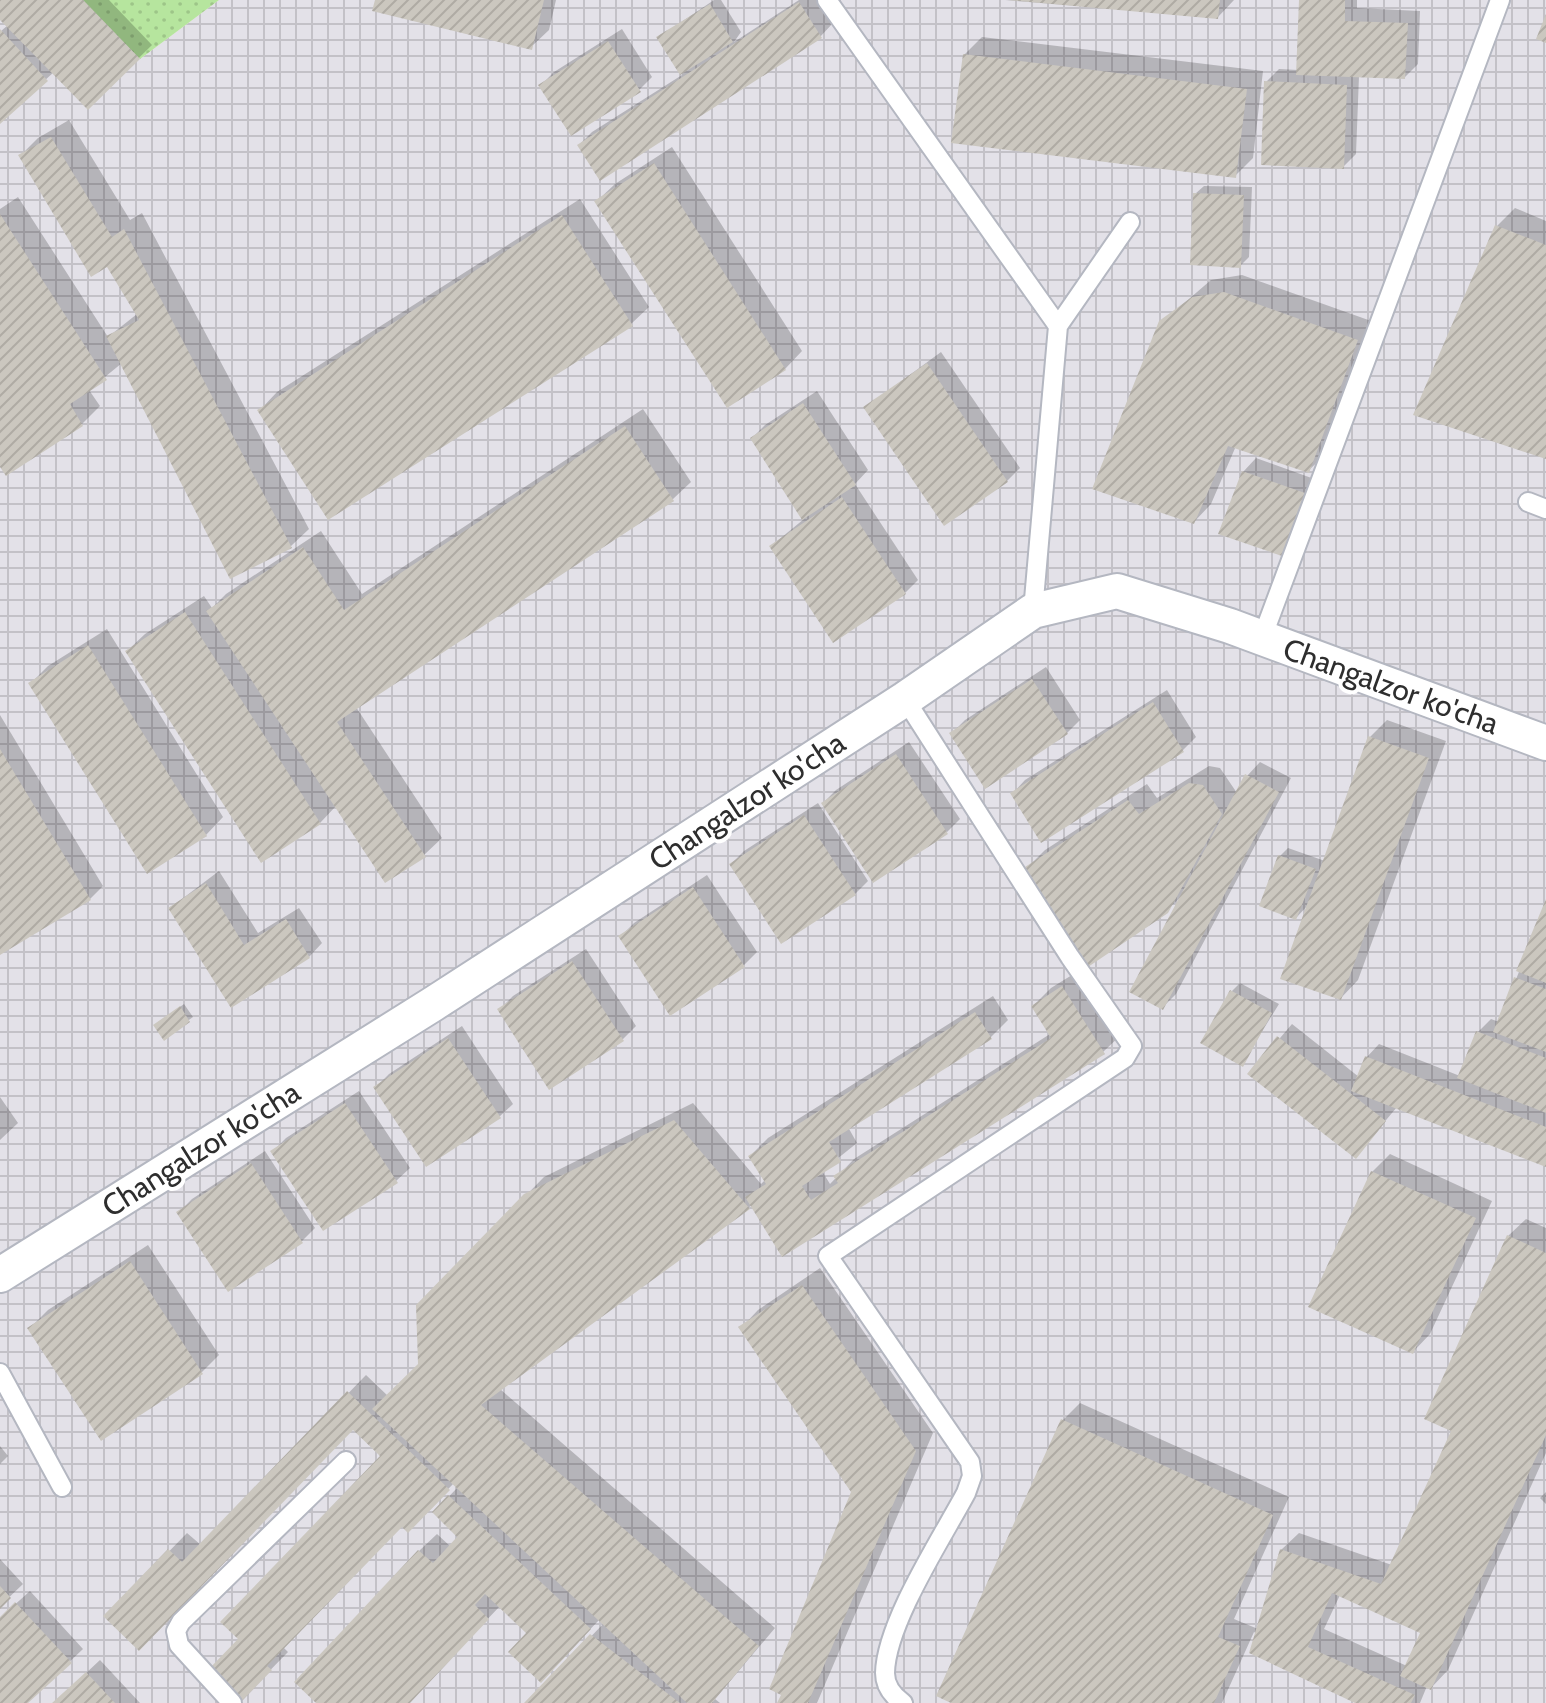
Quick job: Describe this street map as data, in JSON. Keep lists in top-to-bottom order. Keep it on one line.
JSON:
{"streets":{"street":["Changalzor ko'cha"]}}
